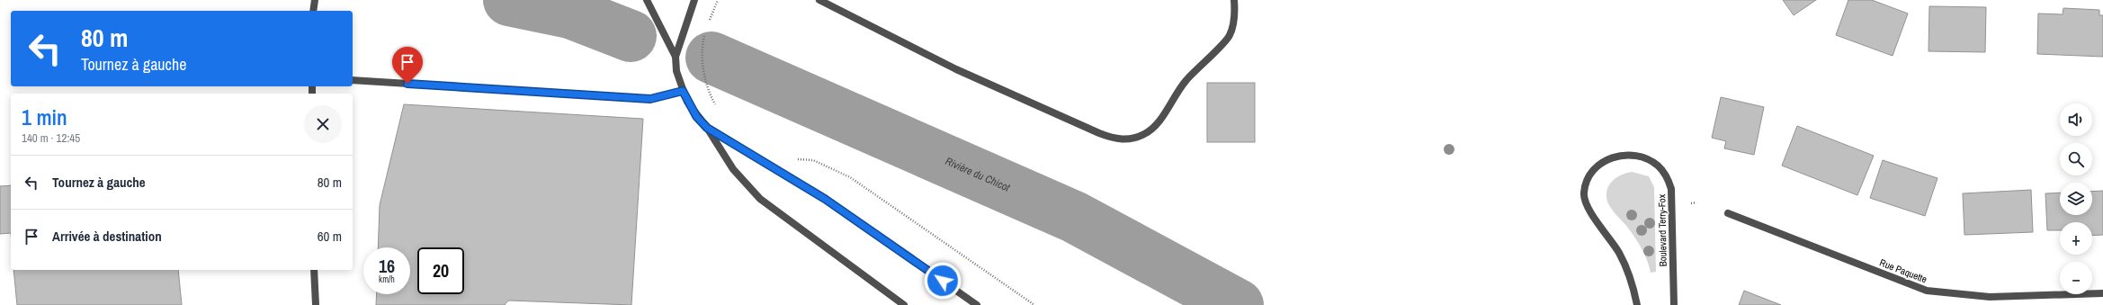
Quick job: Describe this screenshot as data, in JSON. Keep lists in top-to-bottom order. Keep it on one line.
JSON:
{"streets":{"street":["Boulevard Terry-Fox","Rue Paquette"]},"water":["Rivière du Chicot"],"page":{"turn":["80 m","Tournez à gauche"],"heading":["1 min","140 m · 12:45"],"map_buttons":["+","−"],"list":[{"name":"Tournez à gauche","value":"80 m"},{"name":"Arrivée à destination","value":"60 m"}],"speed":"16 km/h","limit":"20"}}
